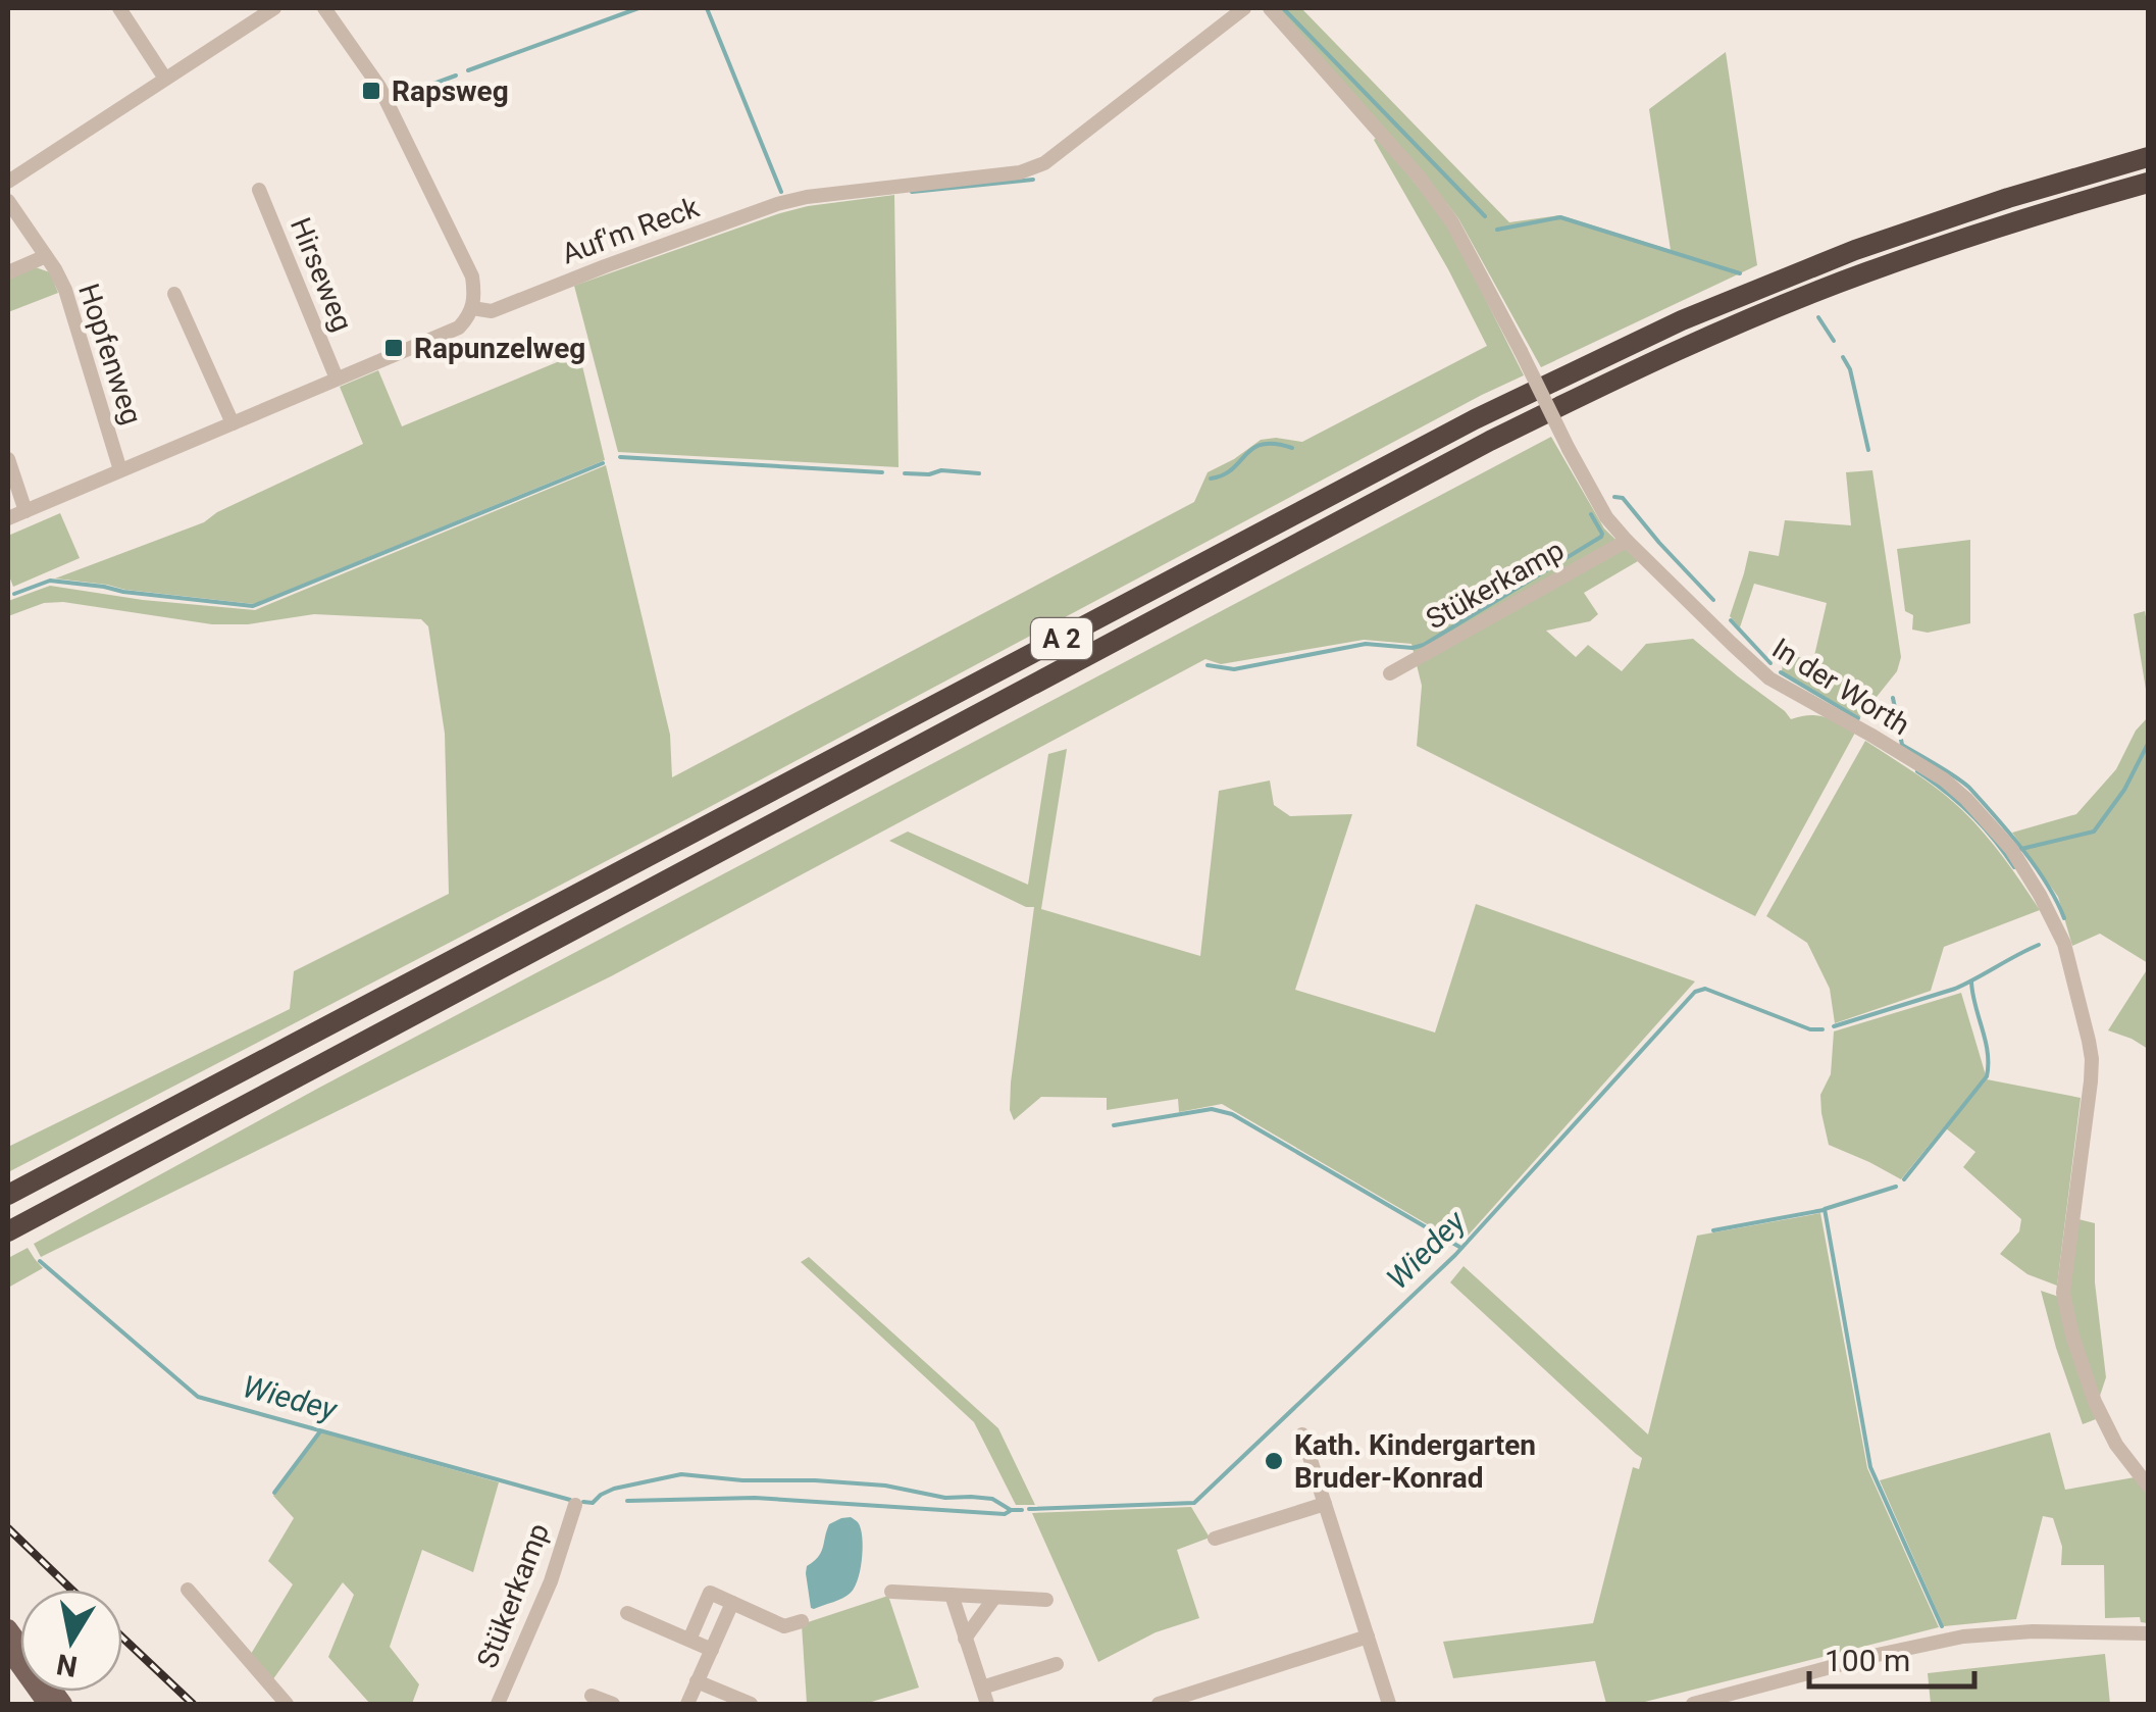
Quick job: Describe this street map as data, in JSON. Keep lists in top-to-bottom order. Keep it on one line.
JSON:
{"streets":{"highway":["A 2"],"street":["Auf'm Reck","Hirseweg","Hopfenweg","Stükerkamp","In der Worth"]},"crossings":[["Auf'm Reck","Hirseweg"],["Auf'm Reck","Hopfenweg"],["Stükerkamp","In der Worth"]],"water":["Wiedey"],"places":{"transit":["Rapsweg","Rapunzelweg"],"other":["Kath. Kindergarten Bruder-Konrad"]},"scale_bar":"100 m","north":"bottom"}
